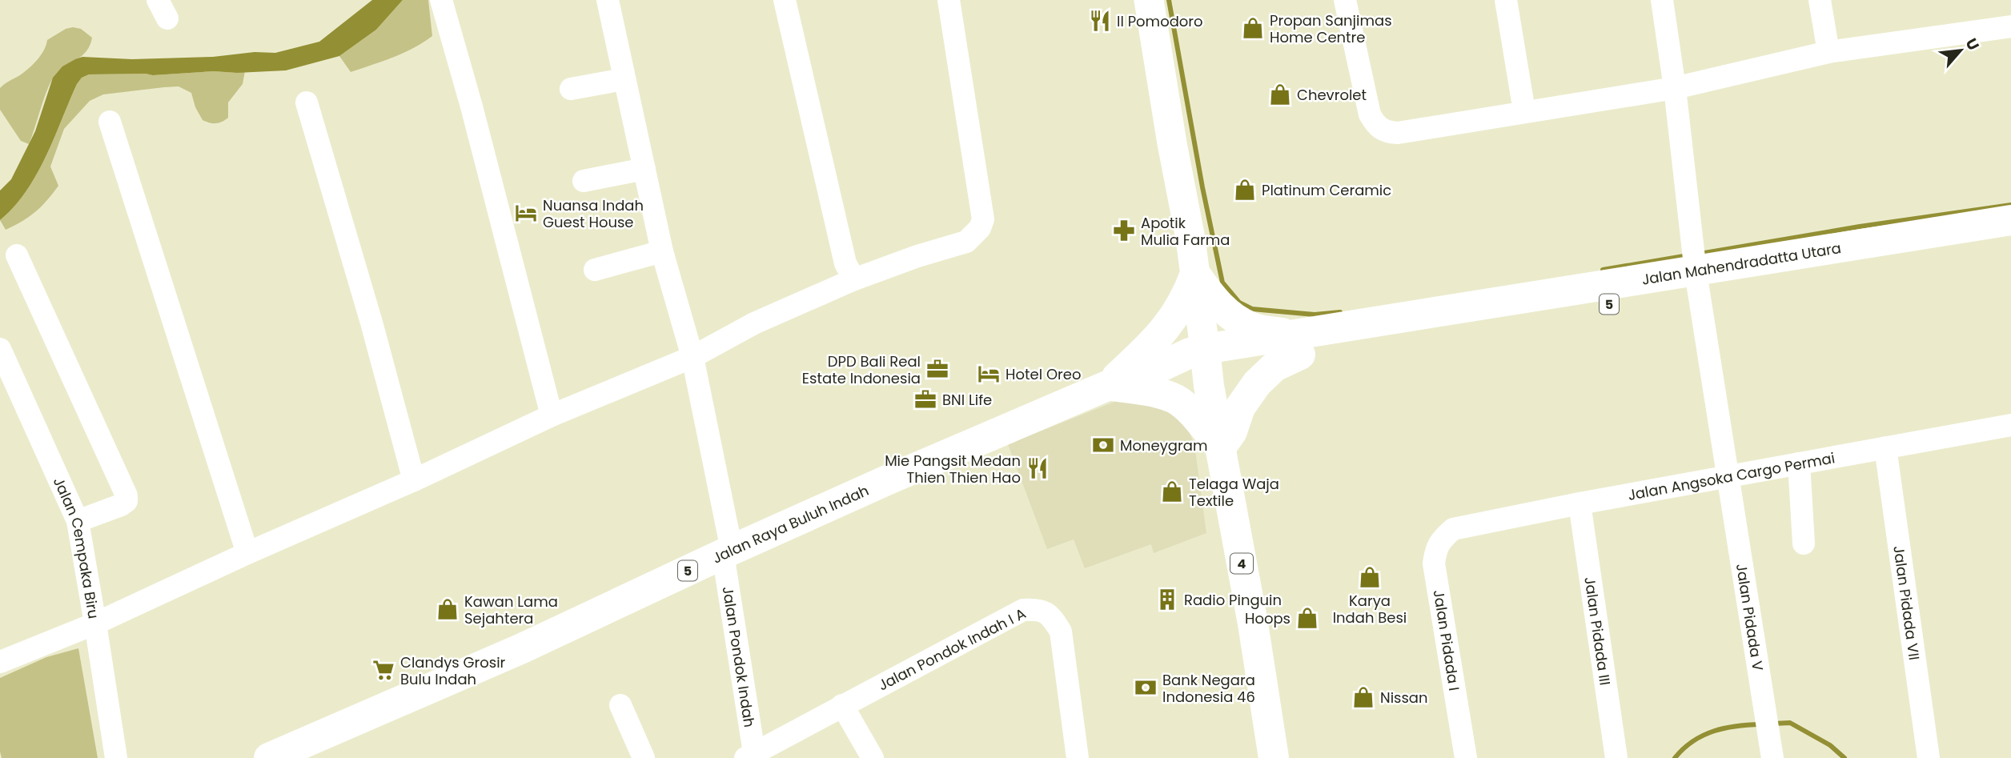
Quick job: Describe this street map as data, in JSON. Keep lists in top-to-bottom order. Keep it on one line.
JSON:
{"streets":{"highway":["Jalan Mahendradatta Utara","5","Jalan Raya Buluh Indah","4"],"street":["Jalan Angsoka Cargo Permai","Jalan Cempaka Biru","Jalan Pidada VII","Jalan Pidada V","Jalan Pidada III","Jalan Pidada I","Jalan Pondok Indah I A","Jalan Pondok Indah"]},"crossings":[["Jalan Mahendradatta Utara","Jalan Raya Buluh Indah"],["Jalan Mahendradatta Utara","4"],["Jalan Mahendradatta Utara","Jalan Pidada V"],["Jalan Angsoka Cargo Permai","Jalan Pidada VII"],["Jalan Angsoka Cargo Permai","Jalan Pidada V"],["Jalan Angsoka Cargo Permai","Jalan Pidada III"],["Jalan Angsoka Cargo Permai","Jalan Pidada I"],["Jalan Raya Buluh Indah","4"],["Jalan Raya Buluh Indah","Jalan Pondok Indah"],["Jalan Pondok Indah I A","Jalan Pondok Indah"]],"places":{"restaurant":["Il Pomodoro","Mie Pangsit Medan Thien Thien Hao"],"shop":["Propan Sanjimas Home Centre","Chevrolet","Platinum Ceramic","Telaga Waja Textile","Karya Indah Besi","Kawan Lama Sejahtera","Hoops","Nissan"],"hotel":["Nuansa Indah Guest House","Hotel Oreo"],"pharmacy":["Apotik Mulia Farma"],"office":["DPD Bali Real Estate Indonesia","BNI Life"],"bank":["Moneygram","Bank Negara Indonesia 46"],"building":["Radio Pinguin"],"supermarket":["Clandys Grosir Bulu Indah"]},"north":"top right"}
